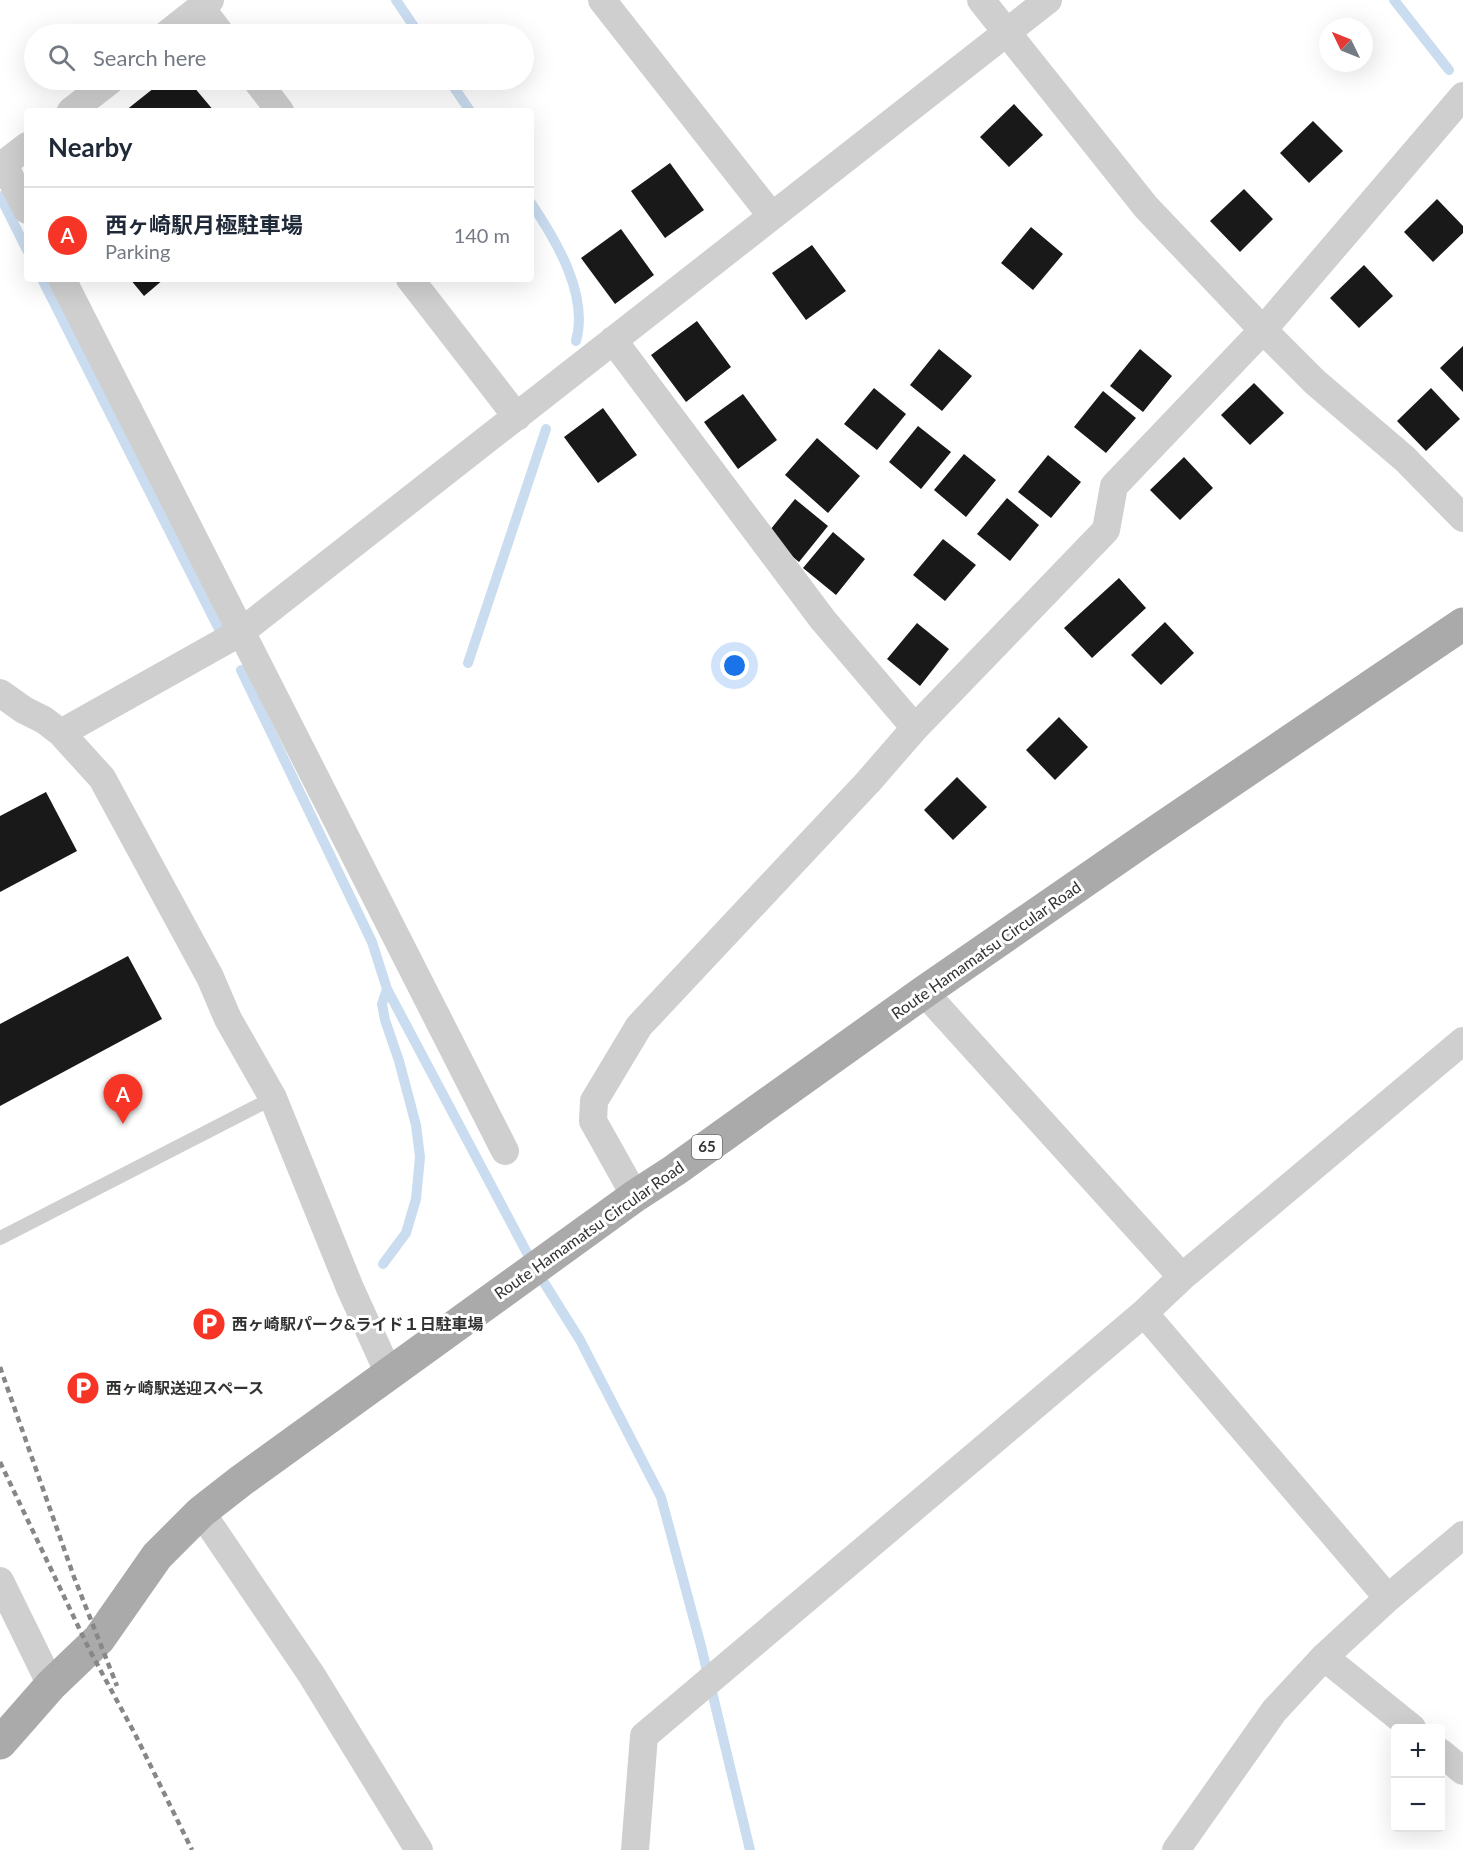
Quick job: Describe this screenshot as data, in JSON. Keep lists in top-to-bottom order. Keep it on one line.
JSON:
{"streets":{"main road":["Route Hamamatsu Circular Road","65"]},"places":{"parking":["西ヶ崎駅パーク&ライド１日駐車場","西ヶ崎駅送迎スペース"]},"north":"top left","page":{"search":"Search here","heading":"Nearby","list":[{"mark":"A","name":"西ヶ崎駅月極駐車場","note":"Parking","value":"140 m"}],"pins":"A","map_buttons":["+","−"]}}
